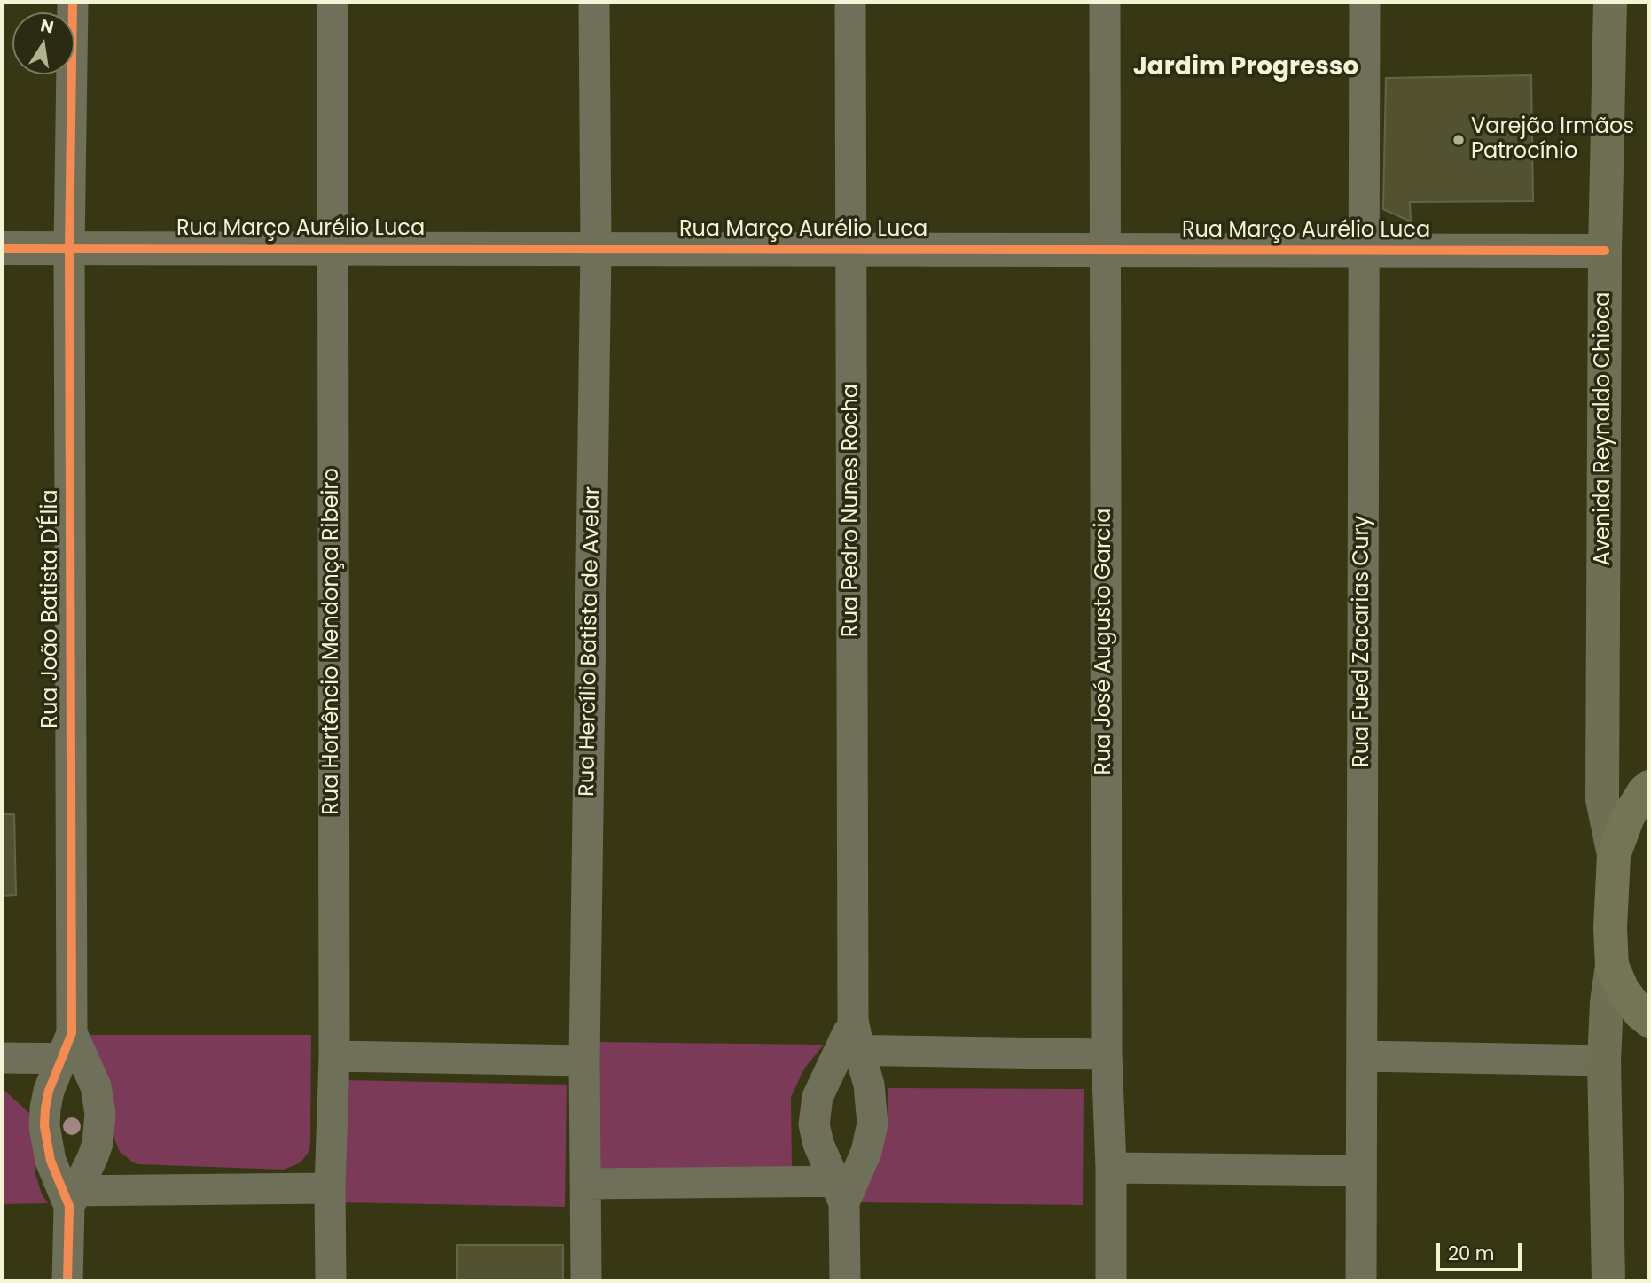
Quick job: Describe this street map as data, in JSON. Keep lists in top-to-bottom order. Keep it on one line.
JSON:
{"streets":{"main road":["Avenida Reynaldo Chioca"],"street":["Rua Março Aurélio Luca","Rua Pedro Nunes Rocha","Rua João Batista D'Élia","Rua Hortêncio Mendonça Ribeiro","Rua Hercílio Batista de Avelar","Rua José Augusto Garcia","Rua Fued Zacarias Cury"]},"crossings":[["Rua Março Aurélio Luca","Avenida Reynaldo Chioca"],["Rua Março Aurélio Luca","Rua Pedro Nunes Rocha"],["Rua Março Aurélio Luca","Rua João Batista D'Élia"],["Rua Março Aurélio Luca","Rua Hortêncio Mendonça Ribeiro"],["Rua Março Aurélio Luca","Rua Hercílio Batista de Avelar"],["Rua Março Aurélio Luca","Rua José Augusto Garcia"],["Rua Março Aurélio Luca","Rua Fued Zacarias Cury"]],"districts":["Jardim Progresso"],"places":["Varejão Irmãos Patrocínio"],"scale_bar":"20 m","north":"top"}
